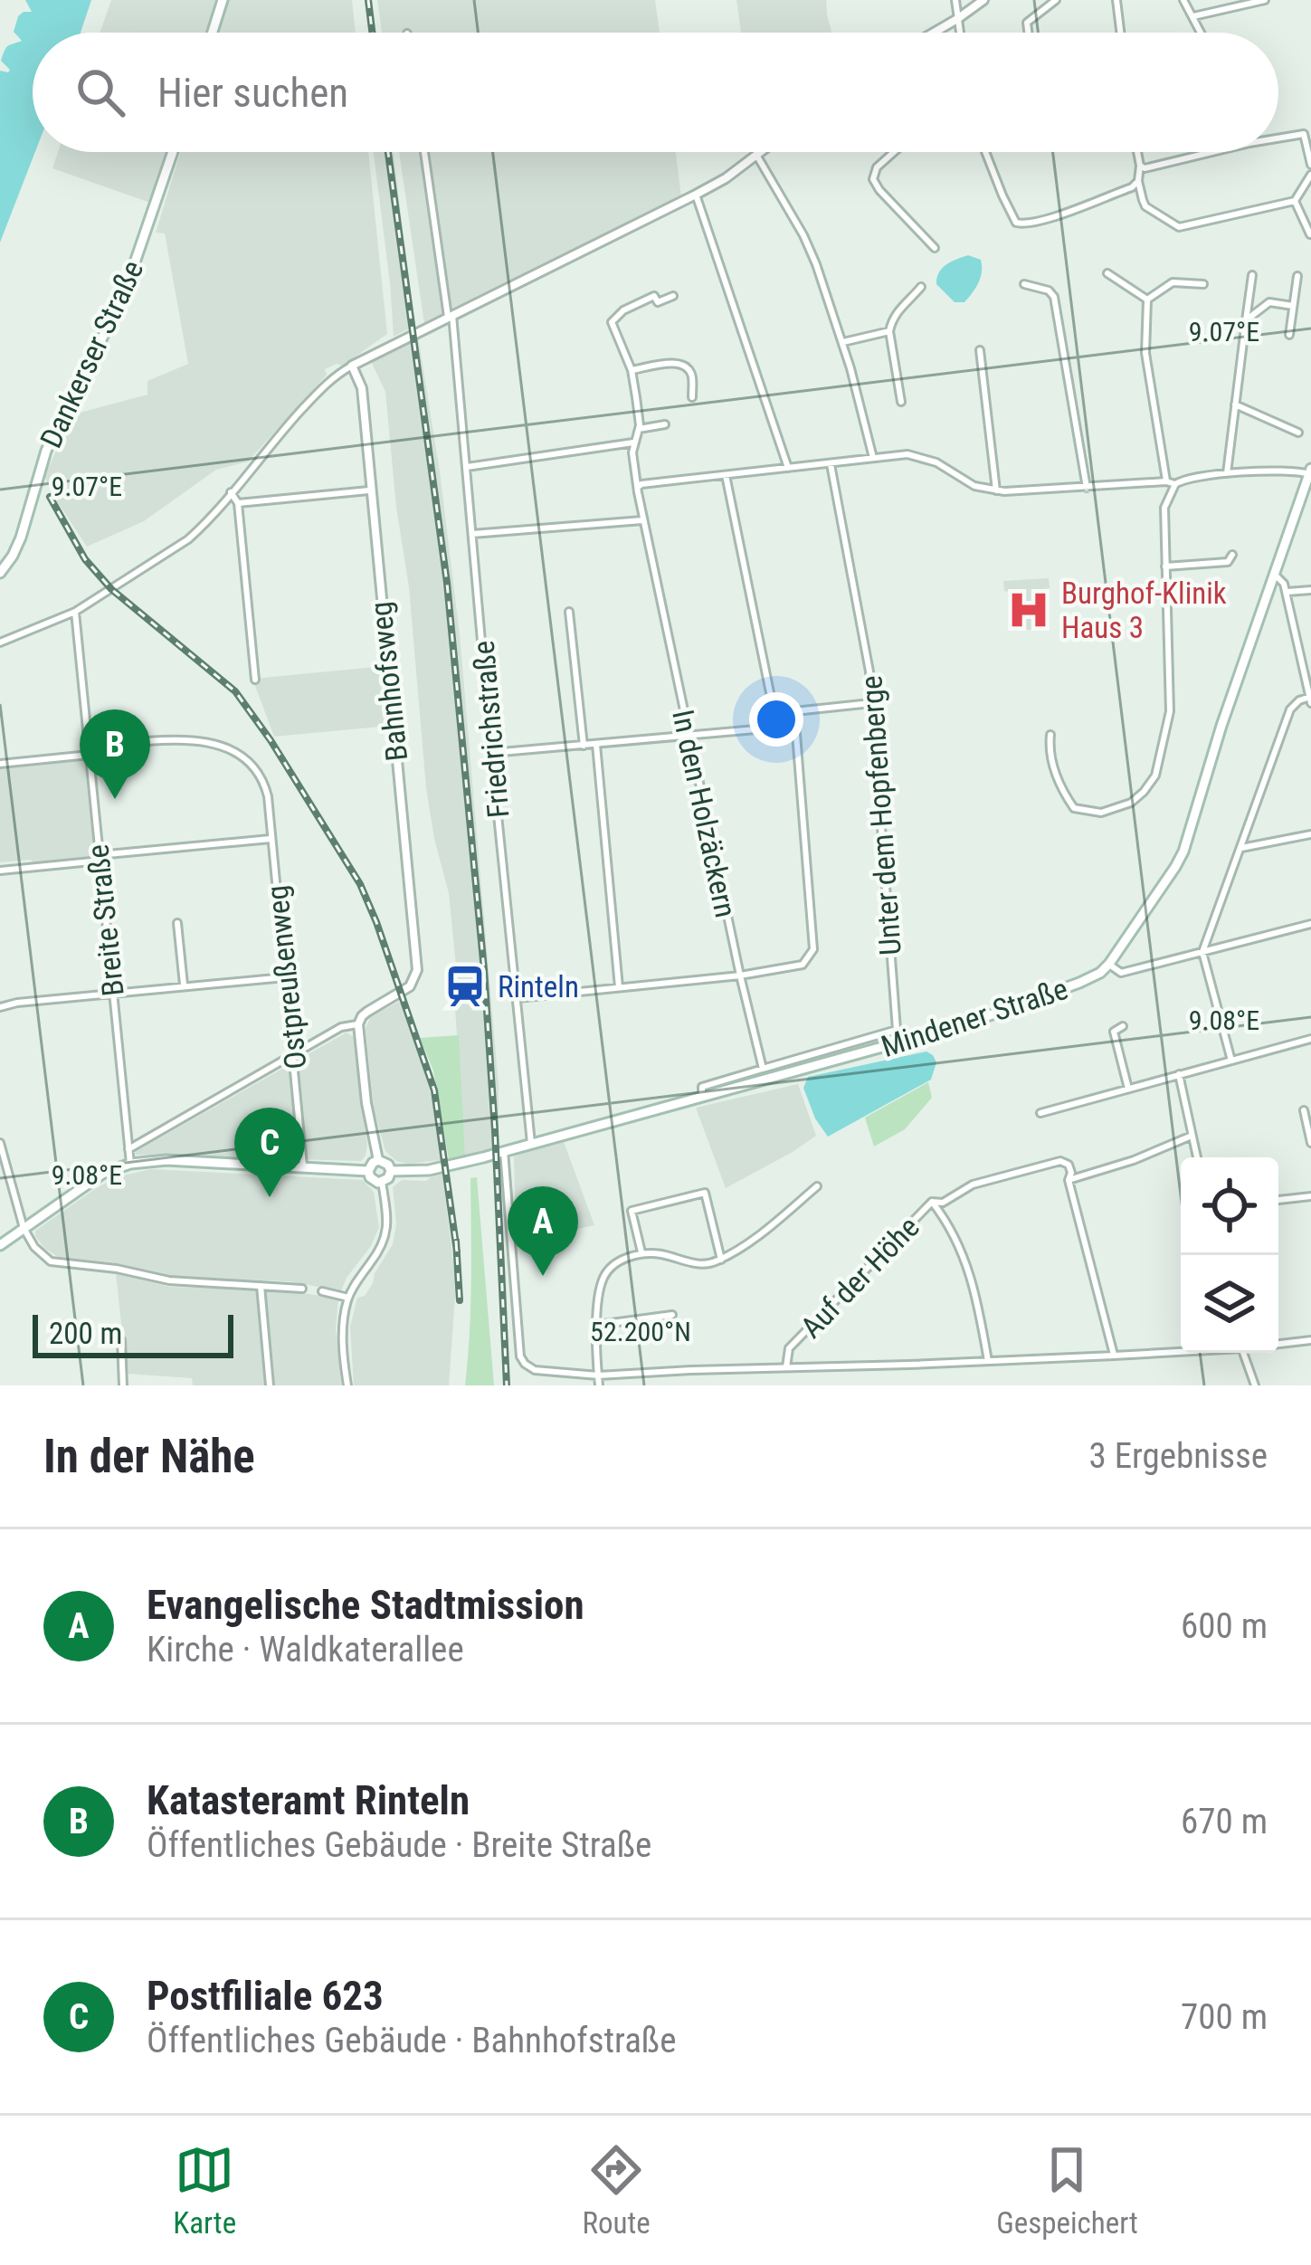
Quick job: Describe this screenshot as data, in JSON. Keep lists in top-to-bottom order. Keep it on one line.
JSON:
{"streets":{"main road":["Dankerser Straße","Mindener Straße"],"street":["Bahnhofsweg","Friedrichstraße","In den Holzäckern","Unter dem Hopfenberge","Breite Straße","Ostpreußenweg","Auf der Höhe"]},"crossings":[["Friedrichstraße","Mindener Straße"],["In den Holzäckern","Unter dem Hopfenberge"],["Breite Straße","Ostpreußenweg"]],"places":{"hospital":["Burghof-Klinik Haus 3"],"station":["Rinteln"]},"scale_bar":"200 m","page":{"search":"Hier suchen","pins":["B","C","A"],"scale":"200 m","heading":["In der Nähe","3 Ergebnisse"],"list":[{"mark":"A","name":"Evangelische Stadtmission","note":"Kirche · Waldkaterallee","value":"600 m"},{"mark":"B","name":"Katasteramt Rinteln","note":"Öffentliches Gebäude · Breite Straße","value":"670 m"},{"mark":"C","name":"Postfiliale 623","note":"Öffentliches Gebäude · Bahnhofstraße","value":"700 m"}],"nav":["Karte","Route","Gespeichert"]},"coordinates":["9.07°E","9.08°E","52.200°N"]}
